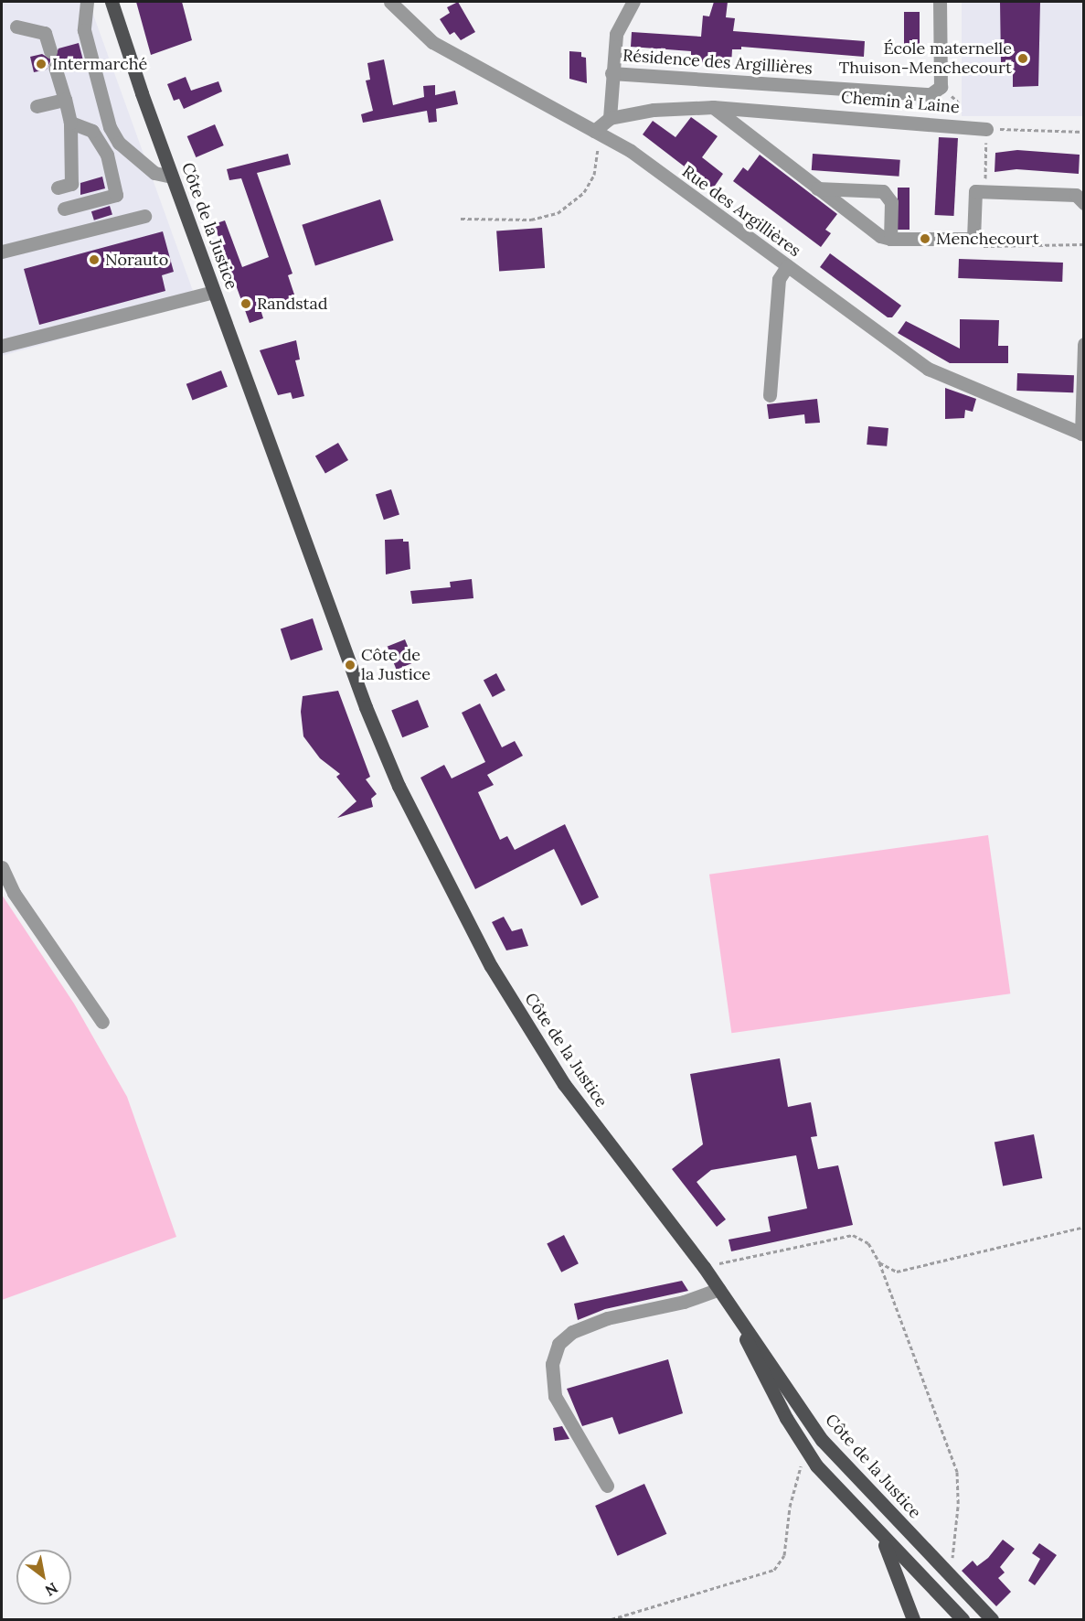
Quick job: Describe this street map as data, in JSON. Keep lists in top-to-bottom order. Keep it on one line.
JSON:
{"streets":{"main road":["Côte de la Justice"],"street":["Résidence des Argillières","Chemin à Laine","Rue des Argillières"]},"places":["École maternelle Thuison-Menchecourt","Intermarché","Menchecourt","Norauto","Randstad","Côte de la Justice"],"north":"bottom right"}
